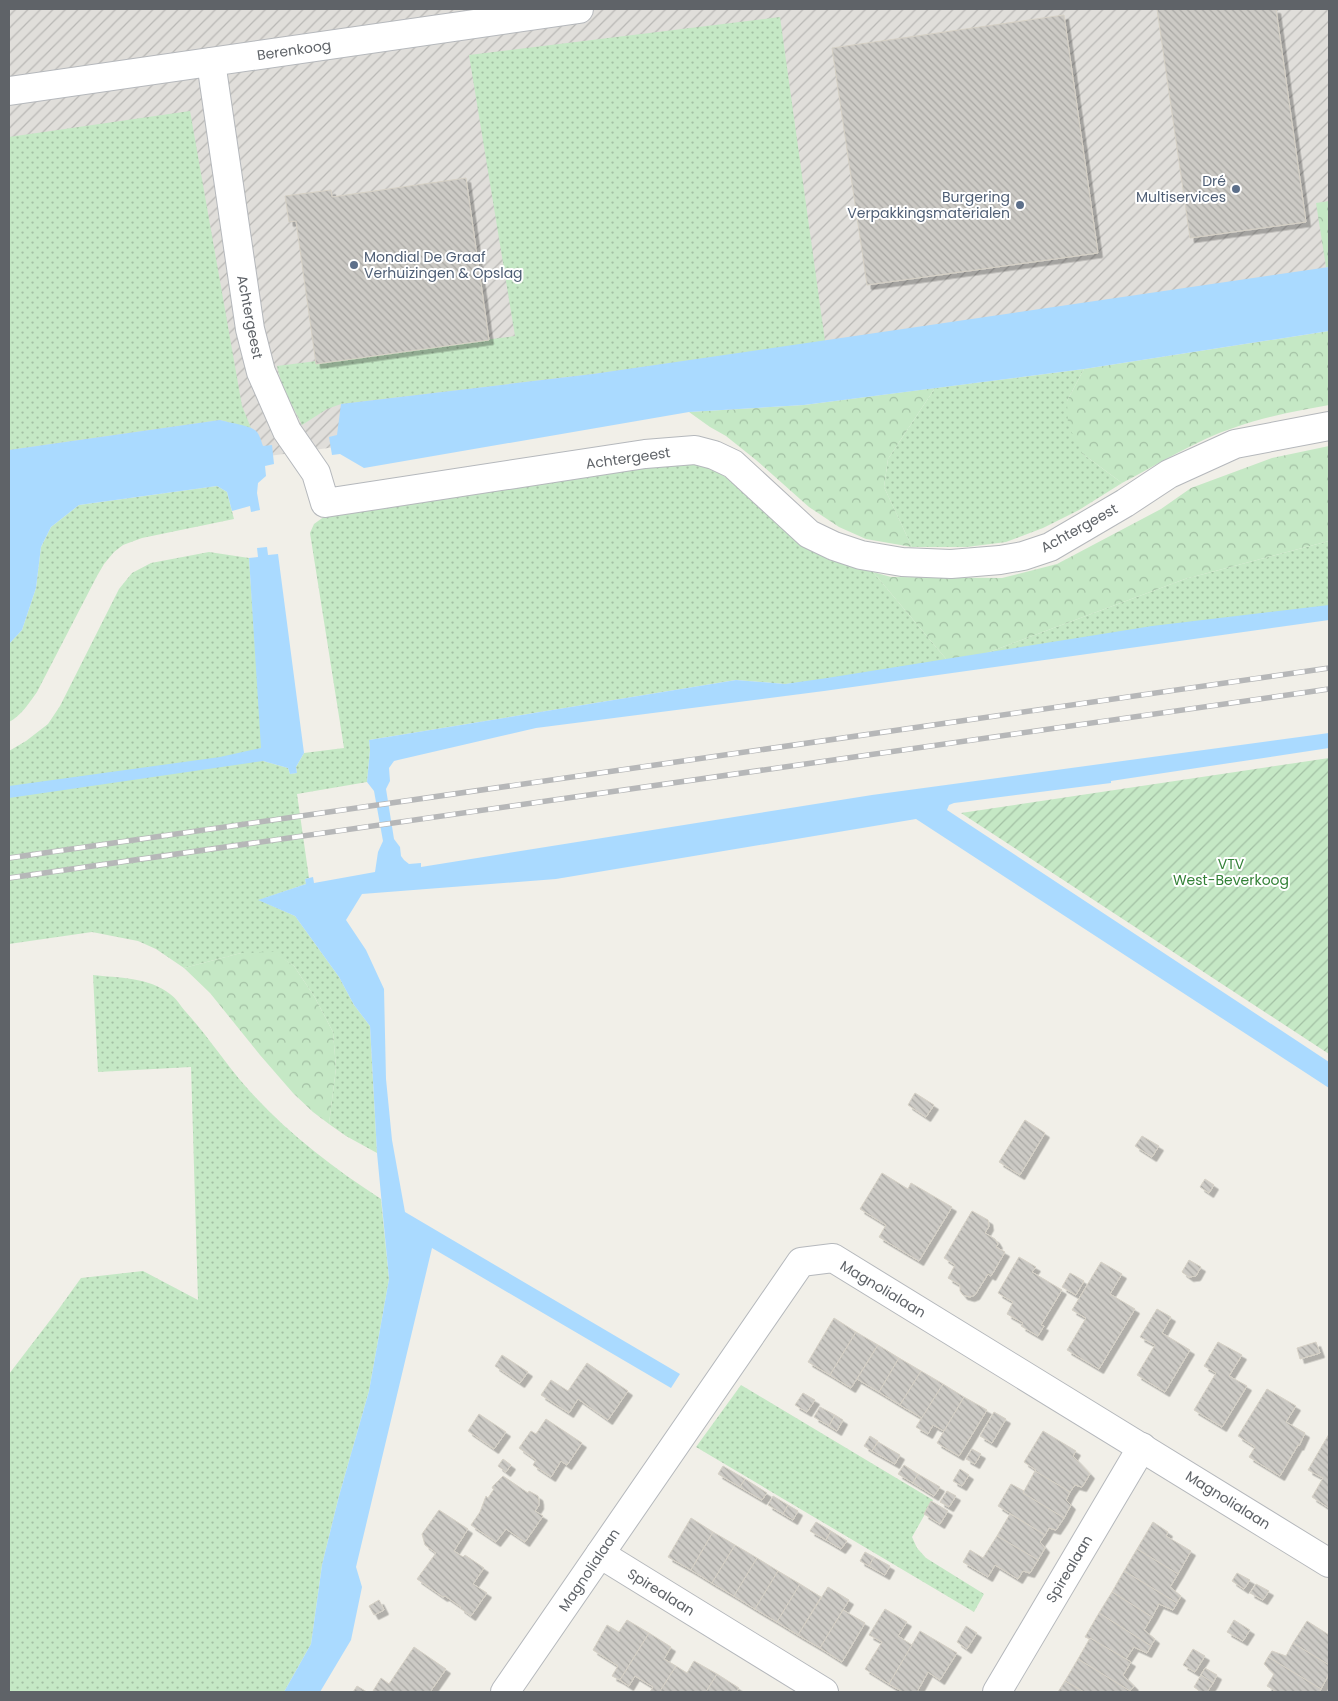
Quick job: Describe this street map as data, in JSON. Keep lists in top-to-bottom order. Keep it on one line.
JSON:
{"streets":{"street":["Berenkoog","Achtergeest","Magnolialaan","Spirealaan"]},"crossings":[["Berenkoog","Achtergeest"],["Magnolialaan","Spirealaan"]],"parks":["VTV West-Beverkoog"],"places":["Dré Multiservices","Burgering Verpakkingsmaterialen","Mondial De Graaf Verhuizingen & Opslag"]}
